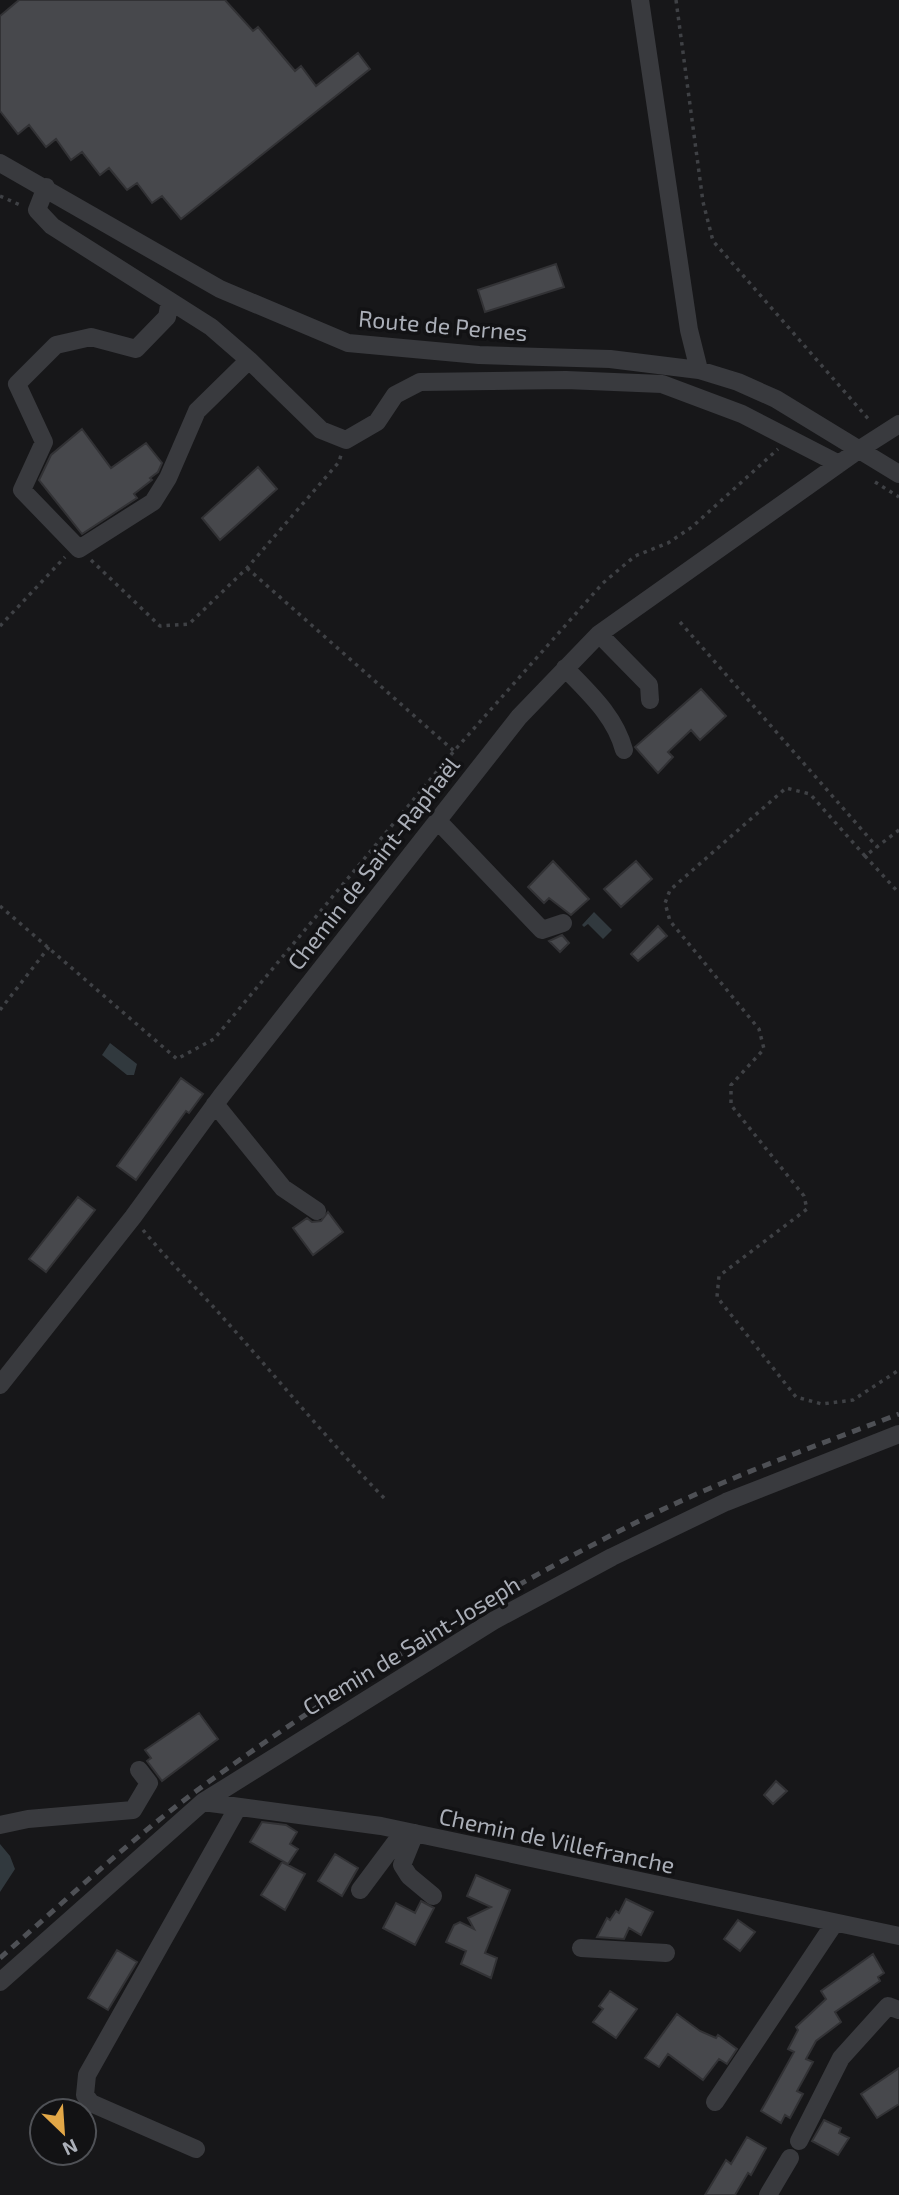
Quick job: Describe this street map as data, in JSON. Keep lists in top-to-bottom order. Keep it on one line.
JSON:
{"streets":{"street":["Route de Pernes","Chemin de Saint-Raphaël","Chemin de Saint-Joseph","Chemin de Villefranche"]},"crossings":[["Route de Pernes","Chemin de Saint-Raphaël"],["Chemin de Saint-Joseph","Chemin de Villefranche"]],"north":"bottom right"}
